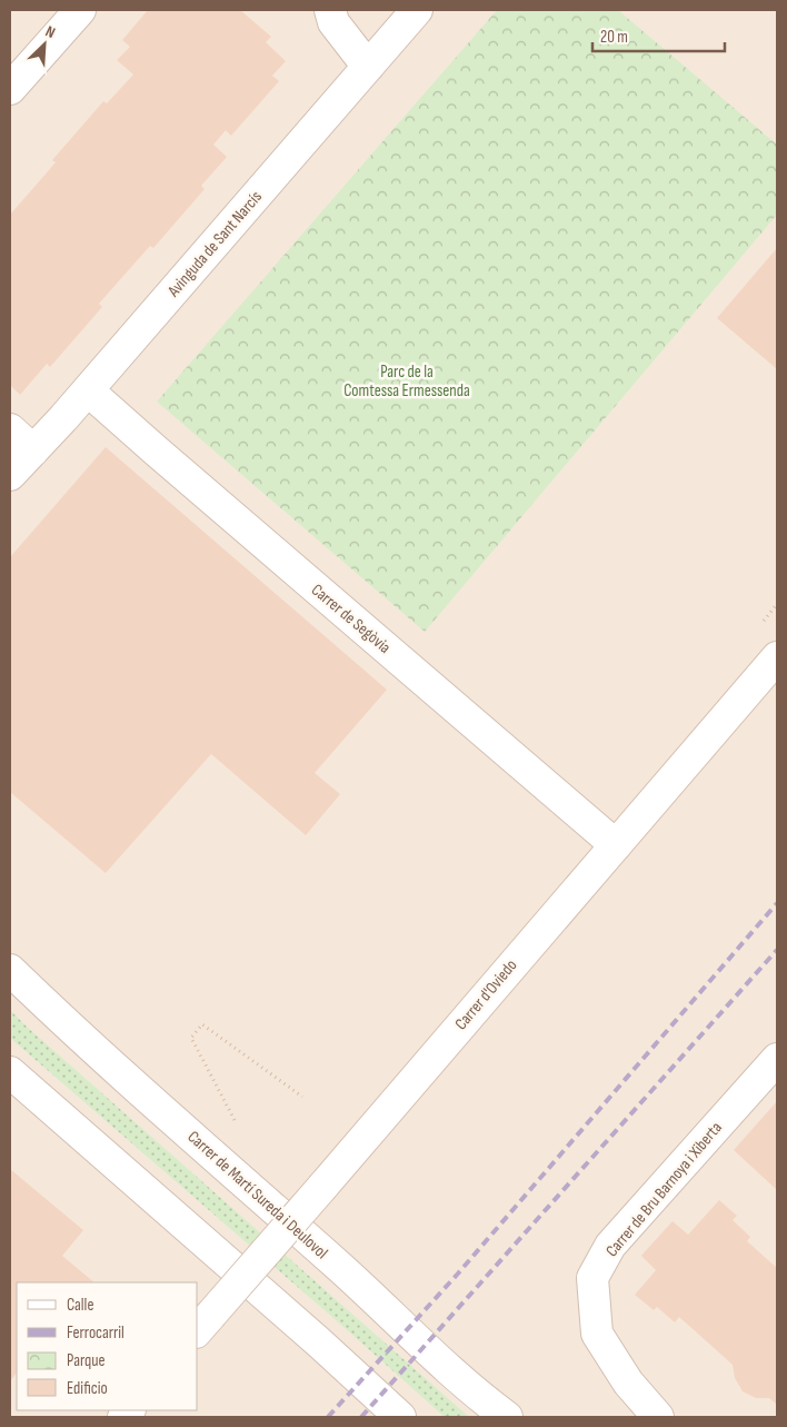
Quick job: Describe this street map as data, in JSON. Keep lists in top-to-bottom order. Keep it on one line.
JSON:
{"streets":{"street":["Avinguda de Sant Narcís","Carrer de Segòvia","Carrer d'Oviedo","Carrer de Bru Barnoya i Xiberta","Carrer de Martí Sureda i Deulovol"]},"crossings":[["Avinguda de Sant Narcís","Carrer de Segòvia"],["Carrer de Segòvia","Carrer d'Oviedo"]],"parks":["Parc de la Comtessa Ermessenda"],"legend":["Calle","Ferrocarril","Parque","Edificio"],"scale_bar":"20 m","north":"top right"}
